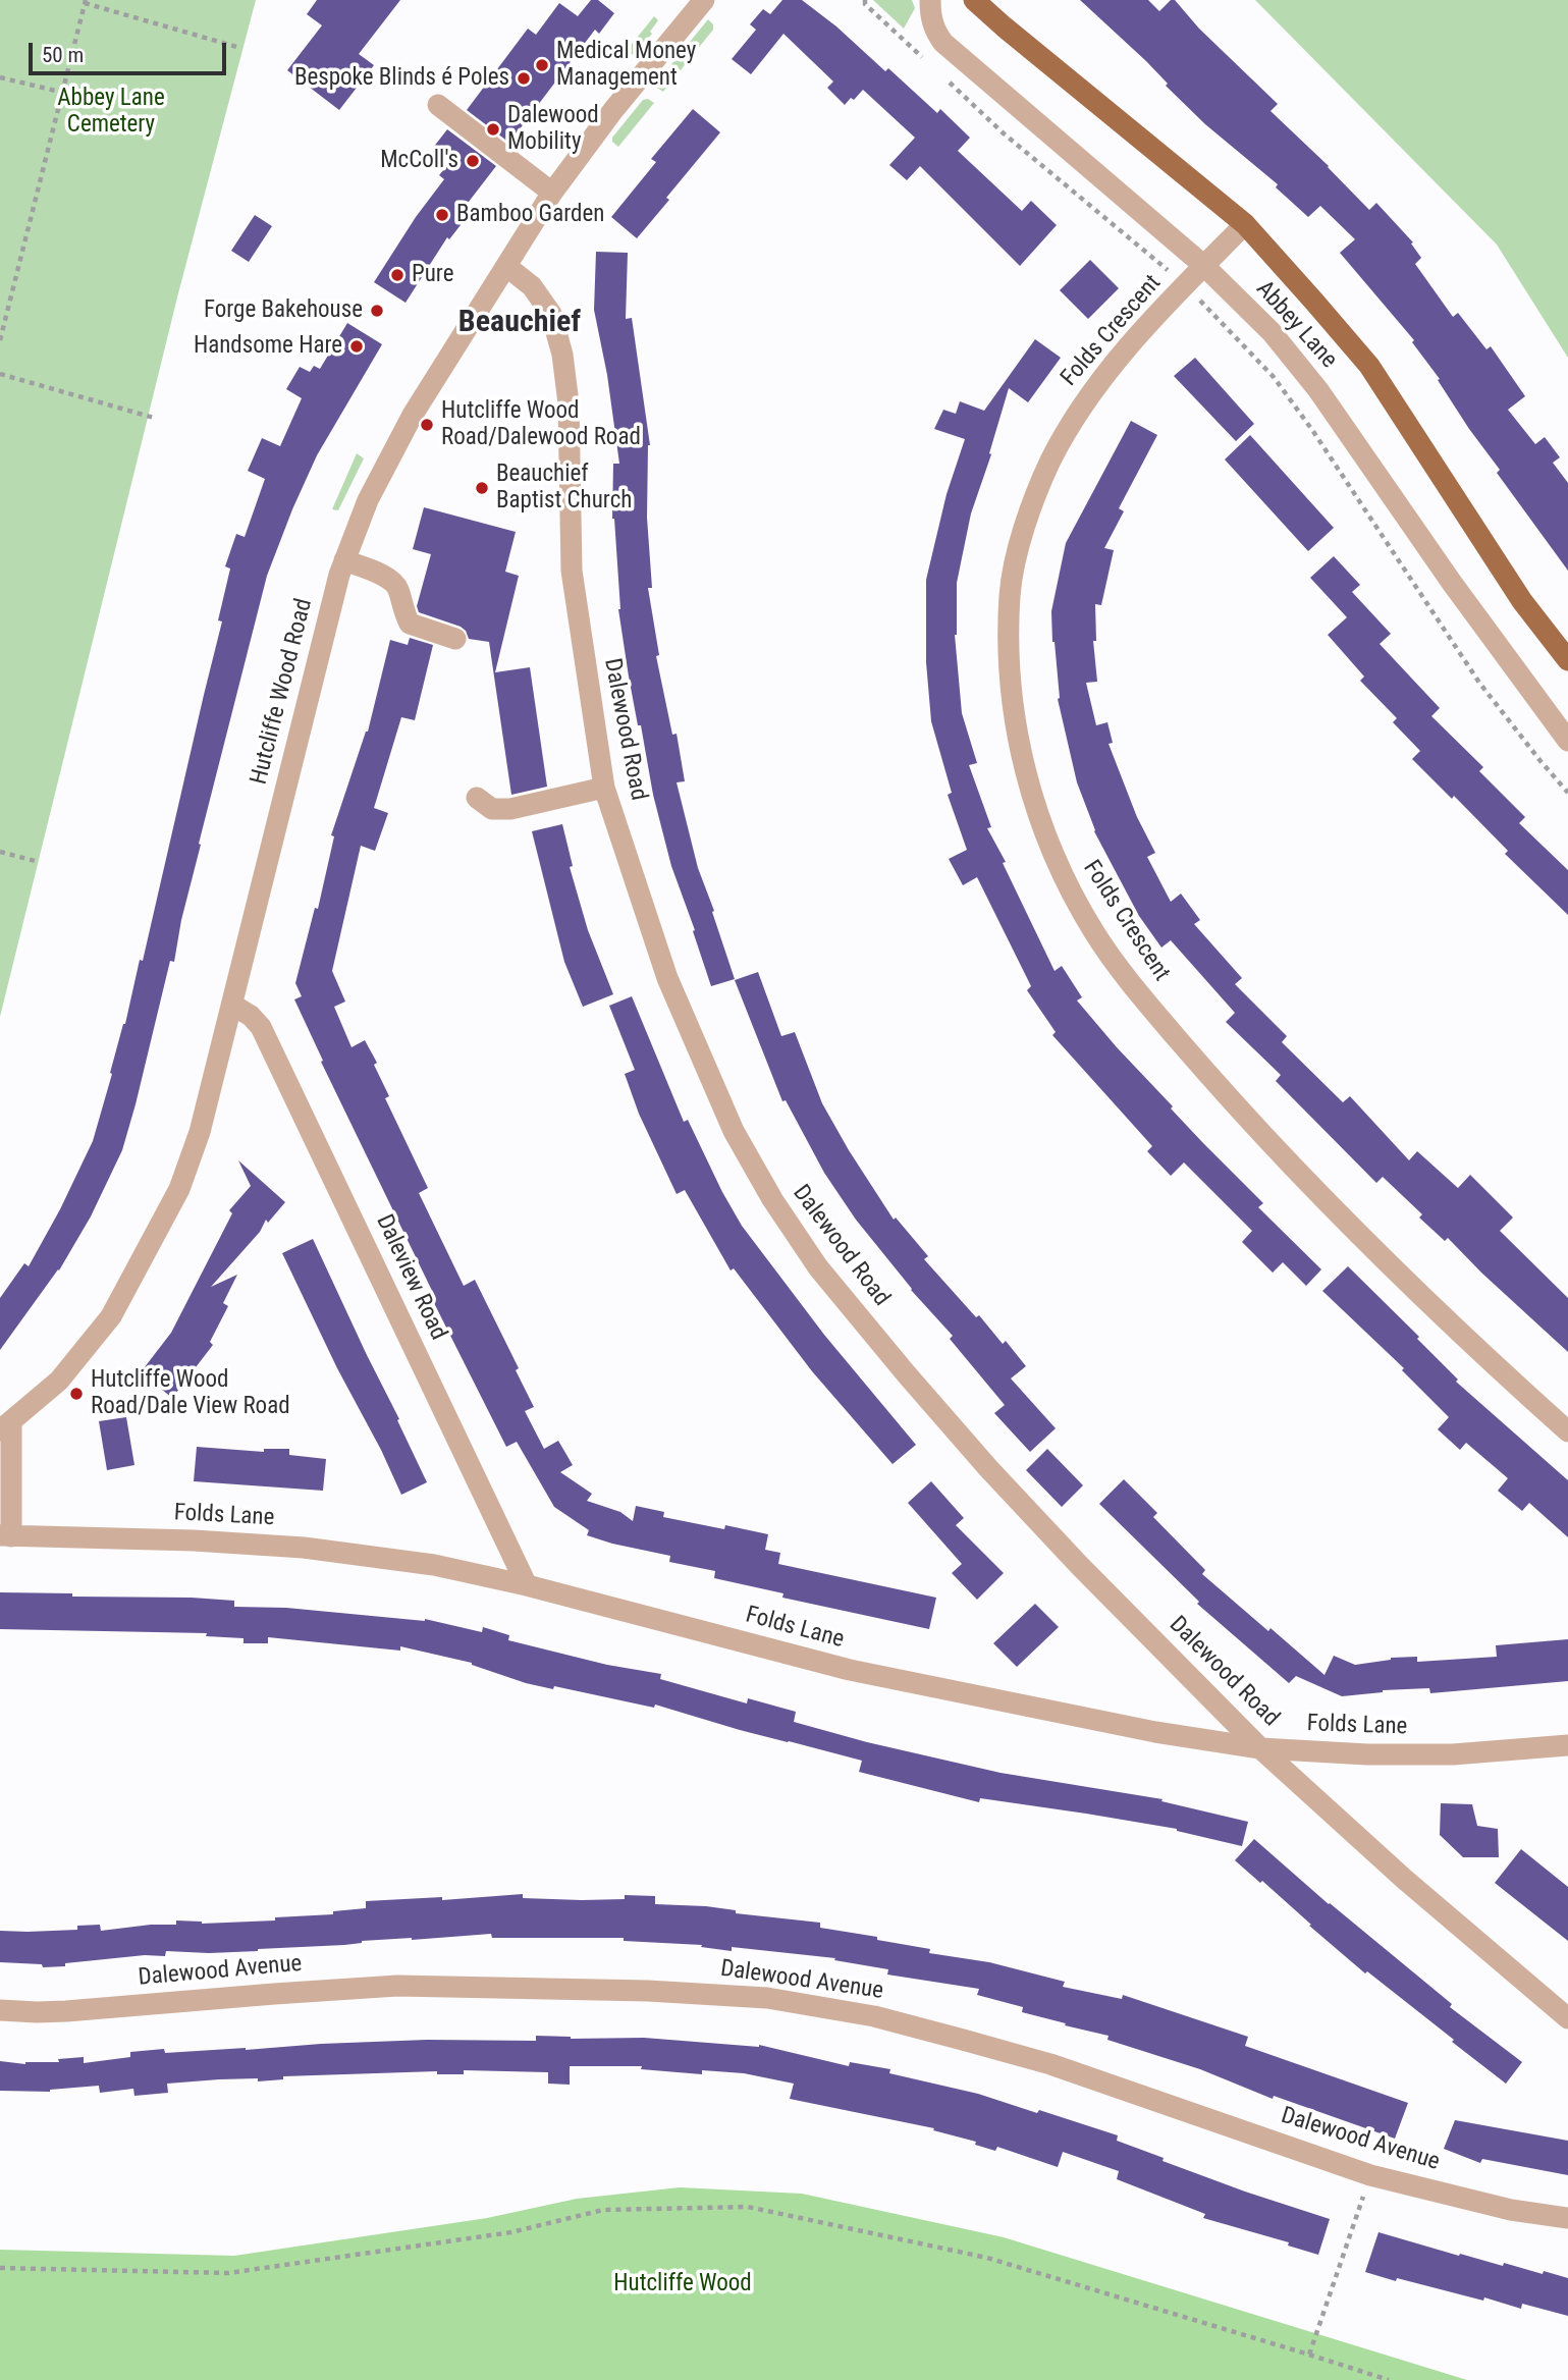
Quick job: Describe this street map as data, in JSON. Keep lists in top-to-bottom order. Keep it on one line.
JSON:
{"streets":{"main road":["Abbey Lane"],"street":["Folds Crescent","Hutcliffe Wood Road","Dalewood Road","Daleview Road","Folds Lane","Dalewood Avenue"]},"crossings":[["Abbey Lane","Folds Crescent"],["Hutcliffe Wood Road","Dalewood Road"],["Hutcliffe Wood Road","Daleview Road"],["Hutcliffe Wood Road","Folds Lane"],["Dalewood Road","Folds Lane"],["Daleview Road","Folds Lane"]],"districts":["Beauchief"],"parks":["Abbey Lane Cemetery","Hutcliffe Wood"],"places":["Medical Money Management","Bespoke Blinds é Poles","Dalewood Mobility","McColl's","Bamboo Garden","Pure","Forge Bakehouse","Handsome Hare","Hutcliffe Wood Road/Dalewood Road","Beauchief Baptist Church","Hutcliffe Wood Road/Dale View Road"],"scale_bar":"50 m"}
